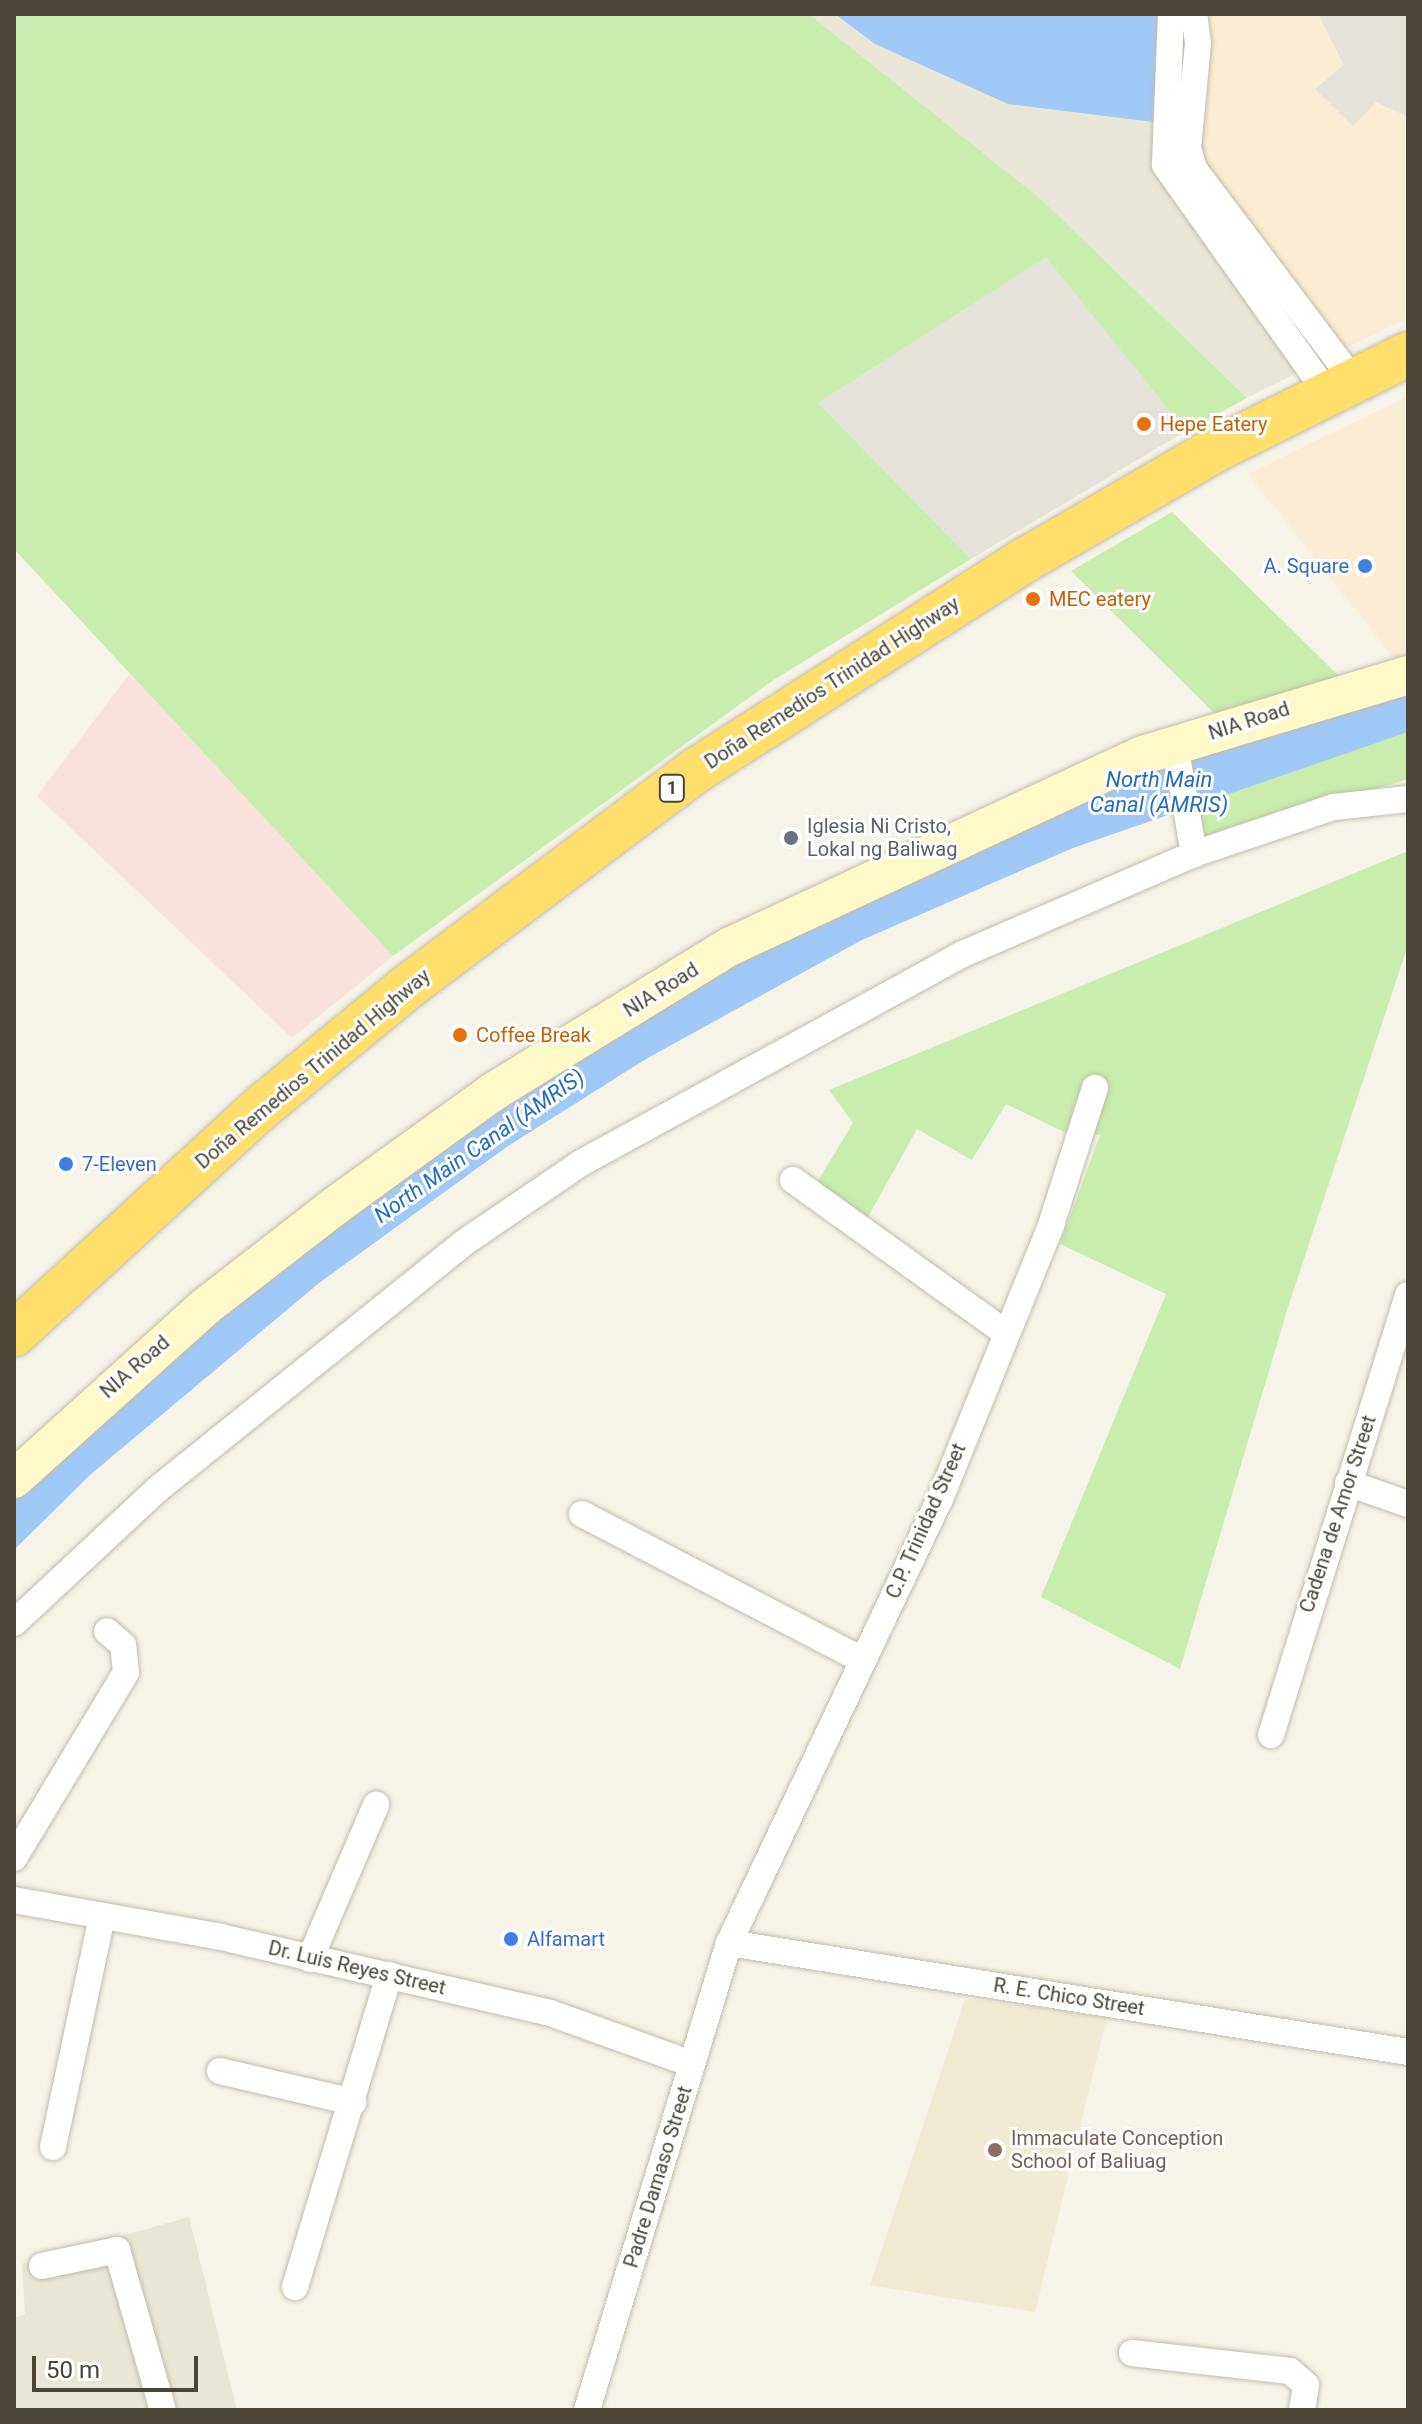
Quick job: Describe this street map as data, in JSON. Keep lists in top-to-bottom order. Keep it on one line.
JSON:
{"streets":{"highway":["Doña Remedios Trinidad Highway","1"],"street":["NIA Road","Cadena de Amor Street","C.P. Trinidad Street","Dr. Luis Reyes Street","R. E. Chico Street","Padre Damaso Street"]},"crossings":[["C.P. Trinidad Street","R. E. Chico Street"],["C.P. Trinidad Street","Padre Damaso Street"],["Dr. Luis Reyes Street","Padre Damaso Street"],["R. E. Chico Street","Padre Damaso Street"]],"water":["North Main Canal (AMRIS)"],"places":["Hepe Eatery","A. Square","MEC eatery","Iglesia Ni Cristo, Lokal ng Baliwag","Coffee Break","7-Eleven","Alfamart","Immaculate Conception School of Baliuag"],"scale_bar":"50 m"}
